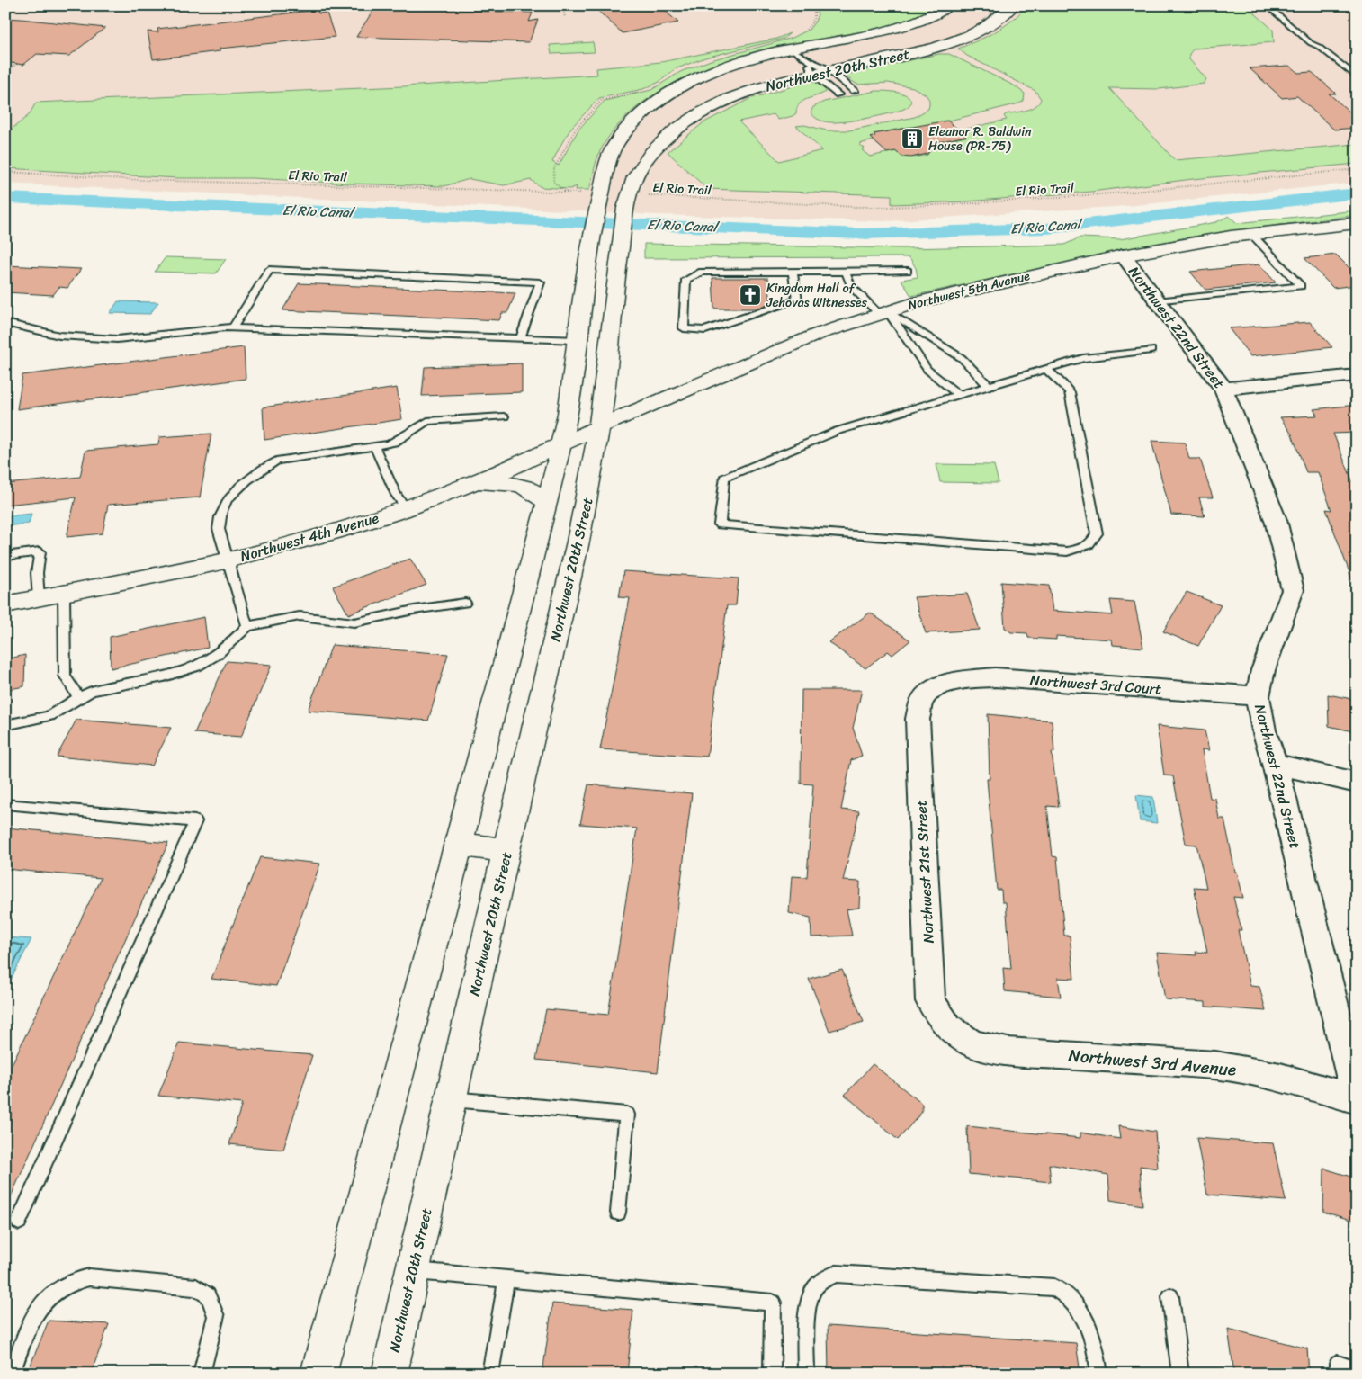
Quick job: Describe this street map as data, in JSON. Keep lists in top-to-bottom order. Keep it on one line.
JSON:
{"streets":{"street":["Northwest 20th Street","Northwest 5th Avenue","Northwest 22nd Street","Northwest 4th Avenue","Northwest 3rd Court","Northwest 21st Street","Northwest 3rd Avenue"],"path":["El Rio Trail"]},"crossings":[["Northwest 20th Street","El Rio Trail"],["Northwest 20th Street","Northwest 5th Avenue"],["Northwest 20th Street","Northwest 4th Avenue"],["Northwest 5th Avenue","Northwest 22nd Street"],["Northwest 5th Avenue","Northwest 4th Avenue"],["Northwest 22nd Street","Northwest 3rd Court"],["Northwest 22nd Street","Northwest 3rd Avenue"],["Northwest 3rd Court","Northwest 21st Street"],["Northwest 21st Street","Northwest 3rd Avenue"]],"water":["El Rio Canal"],"places":{"building":["Eleanor R. Baldwin House (PR-75)"],"church":["Kingdom Hall of Jehovas Witnesses"]}}
